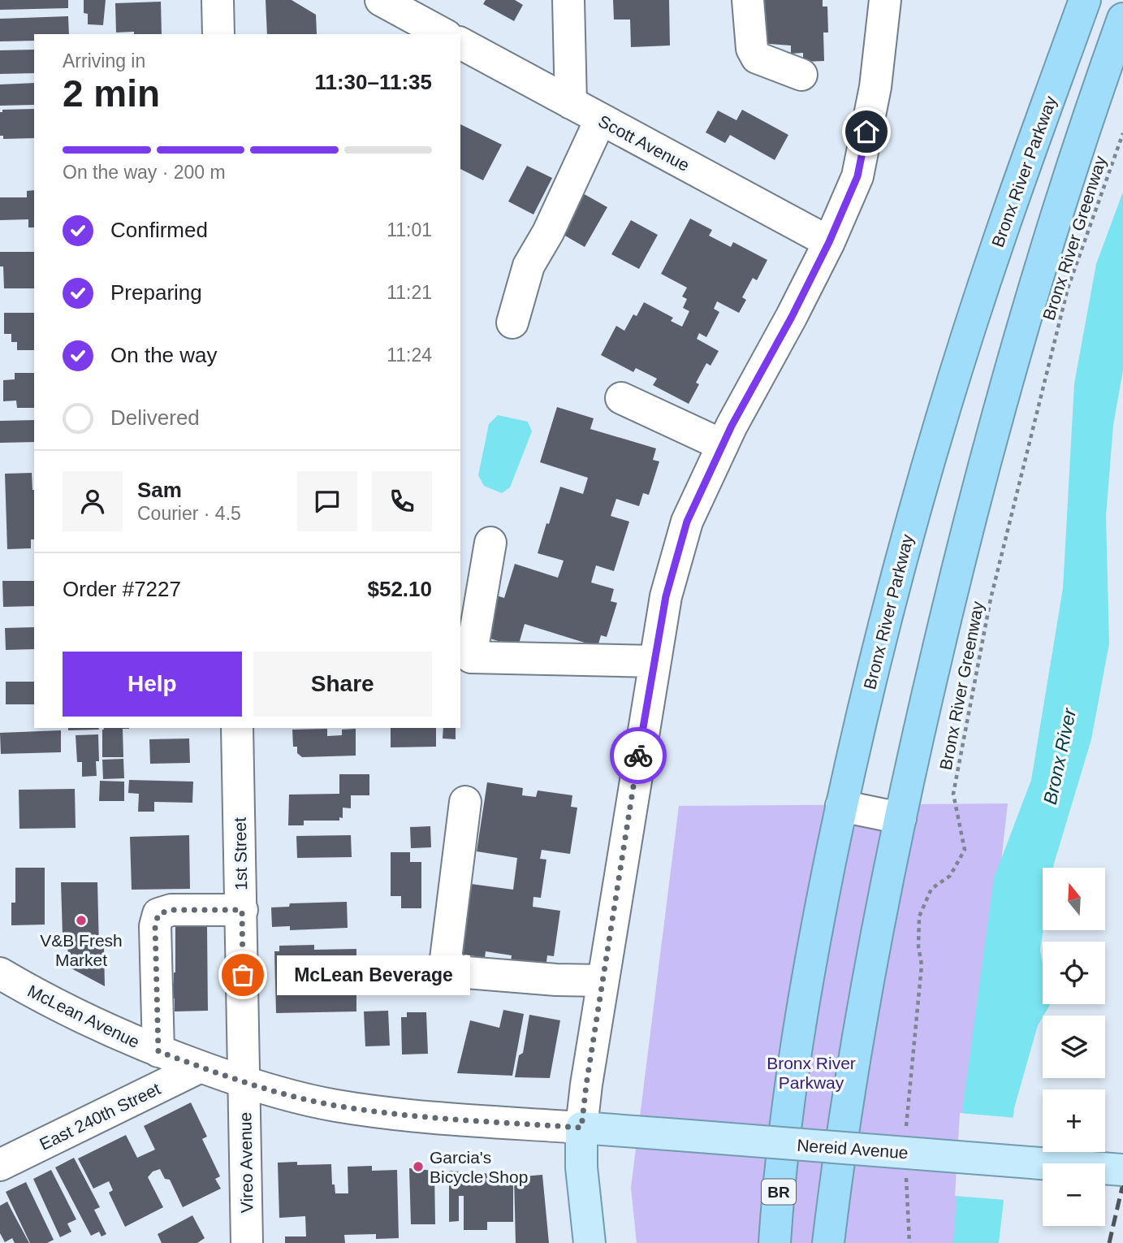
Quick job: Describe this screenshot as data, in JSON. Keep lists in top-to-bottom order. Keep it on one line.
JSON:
{"streets":{"highway":["Bronx River Parkway","BR"],"main road":["Nereid Avenue"],"street":["Scott Avenue","1st Street","McLean Avenue","East 240th Street","Vireo Avenue"],"path":["Bronx River Greenway"]},"crossings":[["1st Street","McLean Avenue"],["1st Street","Vireo Avenue"],["McLean Avenue","East 240th Street"],["McLean Avenue","Nereid Avenue"],["McLean Avenue","Vireo Avenue"]],"water":["Bronx River"],"parks":["Bronx River Parkway"],"places":["V&B Fresh Market","McLean Beverage","Garcia's Bicycle Shop"],"north":"top","page":{"heading":["2 min","Arriving in","11:30–11:35"],"panel":["Sam","Courier · 4.5","Order #7227","$52.10"],"bar":"On the way · 200 m","list":[["Confirmed","11:01"],["Preparing","11:21"],["On the way","11:24"],"Delivered"],"buttons":["Help","Share"],"map_buttons":["+","−"],"bubble":"McLean Beverage"}}
